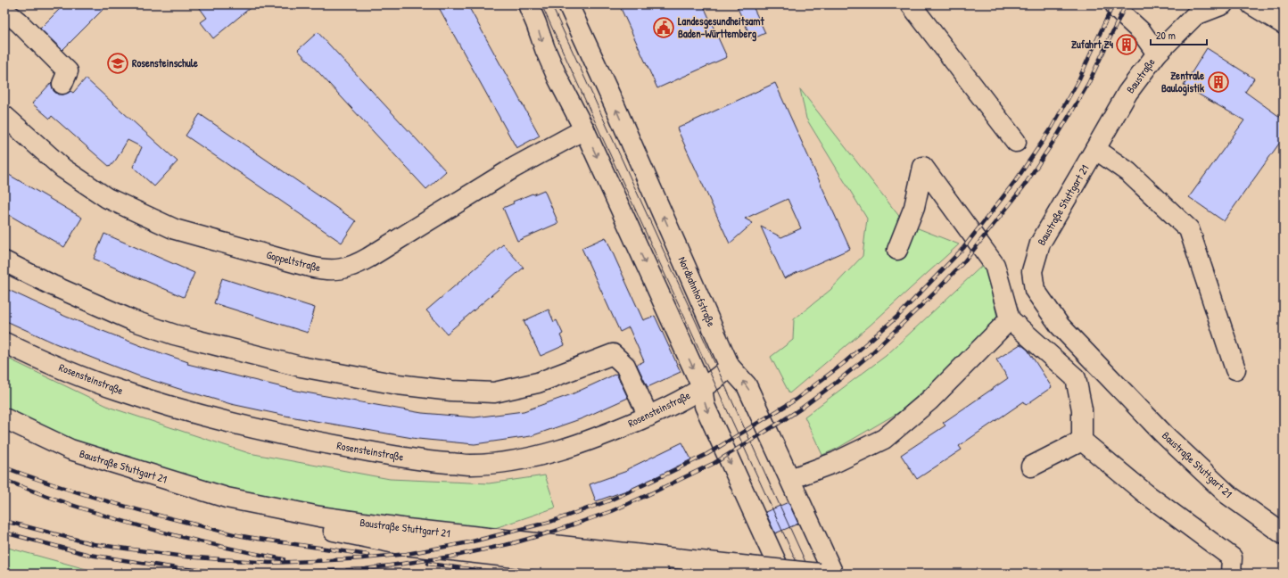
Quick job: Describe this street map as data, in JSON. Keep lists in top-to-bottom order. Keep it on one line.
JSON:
{"streets":{"street":["Baustraße","Baustraße Stuttgart 21","Goppeltstraße","Nordbahnhofstraße","Rosensteinstraße"]},"crossings":[["Baustraße","Baustraße Stuttgart 21"],["Nordbahnhofstraße","Rosensteinstraße"]],"places":{"public building":["Landesgesundheitsamt Baden-Württemberg"],"building":["Zufahrt Z4","Zentrale Baulogistik"],"school or university":["Rosensteinschule"]},"scale_bar":"20 m"}
